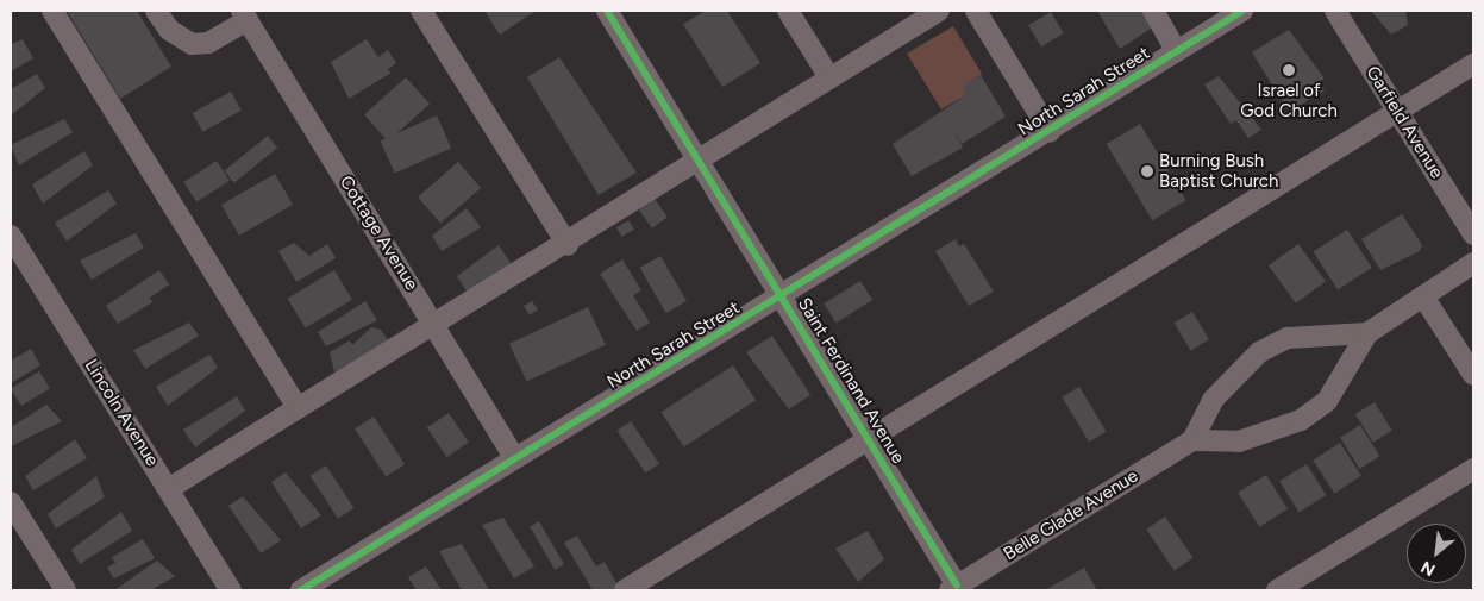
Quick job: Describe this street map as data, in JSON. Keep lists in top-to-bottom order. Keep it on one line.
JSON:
{"streets":{"street":["North Sarah Street","Garfield Avenue","Cottage Avenue","Saint Ferdinand Avenue","Lincoln Avenue","Belle Glade Avenue"]},"crossings":[["North Sarah Street","Cottage Avenue"],["North Sarah Street","Saint Ferdinand Avenue"],["Saint Ferdinand Avenue","Belle Glade Avenue"]],"places":["Israel of God Church","Burning Bush Baptist Church"],"north":"bottom left"}
